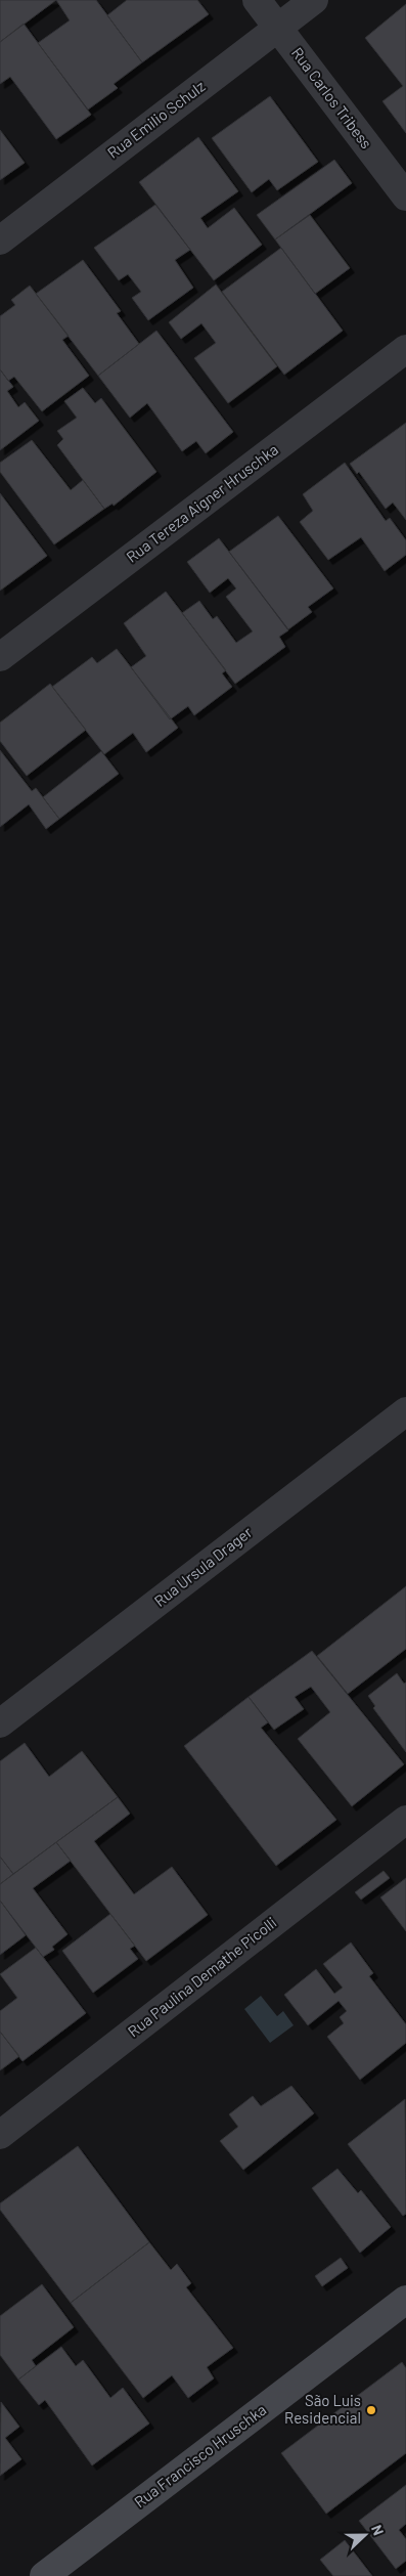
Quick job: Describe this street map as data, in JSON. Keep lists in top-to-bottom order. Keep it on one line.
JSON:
{"streets":{"main road":["Rua Francisco Hruschka"],"street":["Rua Carlos Tribess","Rua Emilio Schulz","Rua Tereza Aigner Hruschka","Rua Ursula Drager","Rua Paulina Demathe Picolli"]},"crossings":[["Rua Carlos Tribess","Rua Emilio Schulz"]],"places":["São Luis Residencial"],"north":"right"}
